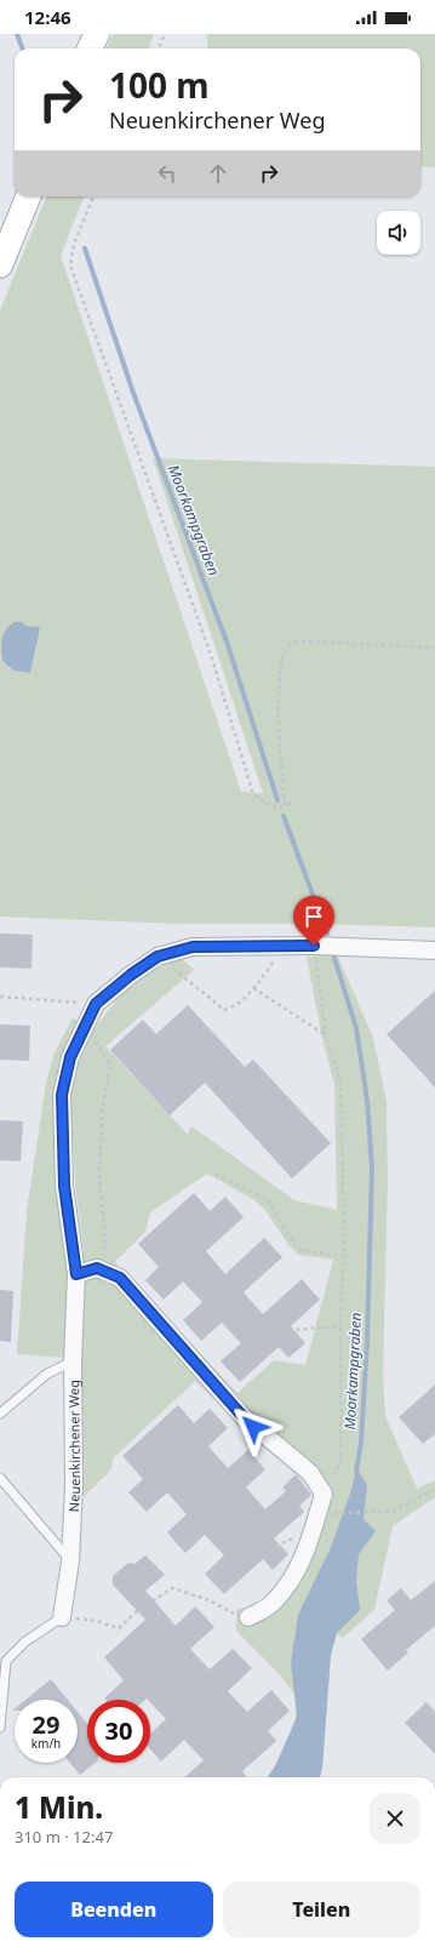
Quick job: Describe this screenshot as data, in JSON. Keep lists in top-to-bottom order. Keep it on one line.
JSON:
{"streets":{"street":["Neuenkirchener Weg"]},"water":["Moorkampgraben"],"page":{"status":"12:46","turn":["100 m","Neuenkirchener Weg"],"speed":"29 km/h","limit":"30","heading":["1 Min.","310 m · 12:47"],"buttons":["Beenden","Teilen"]}}
